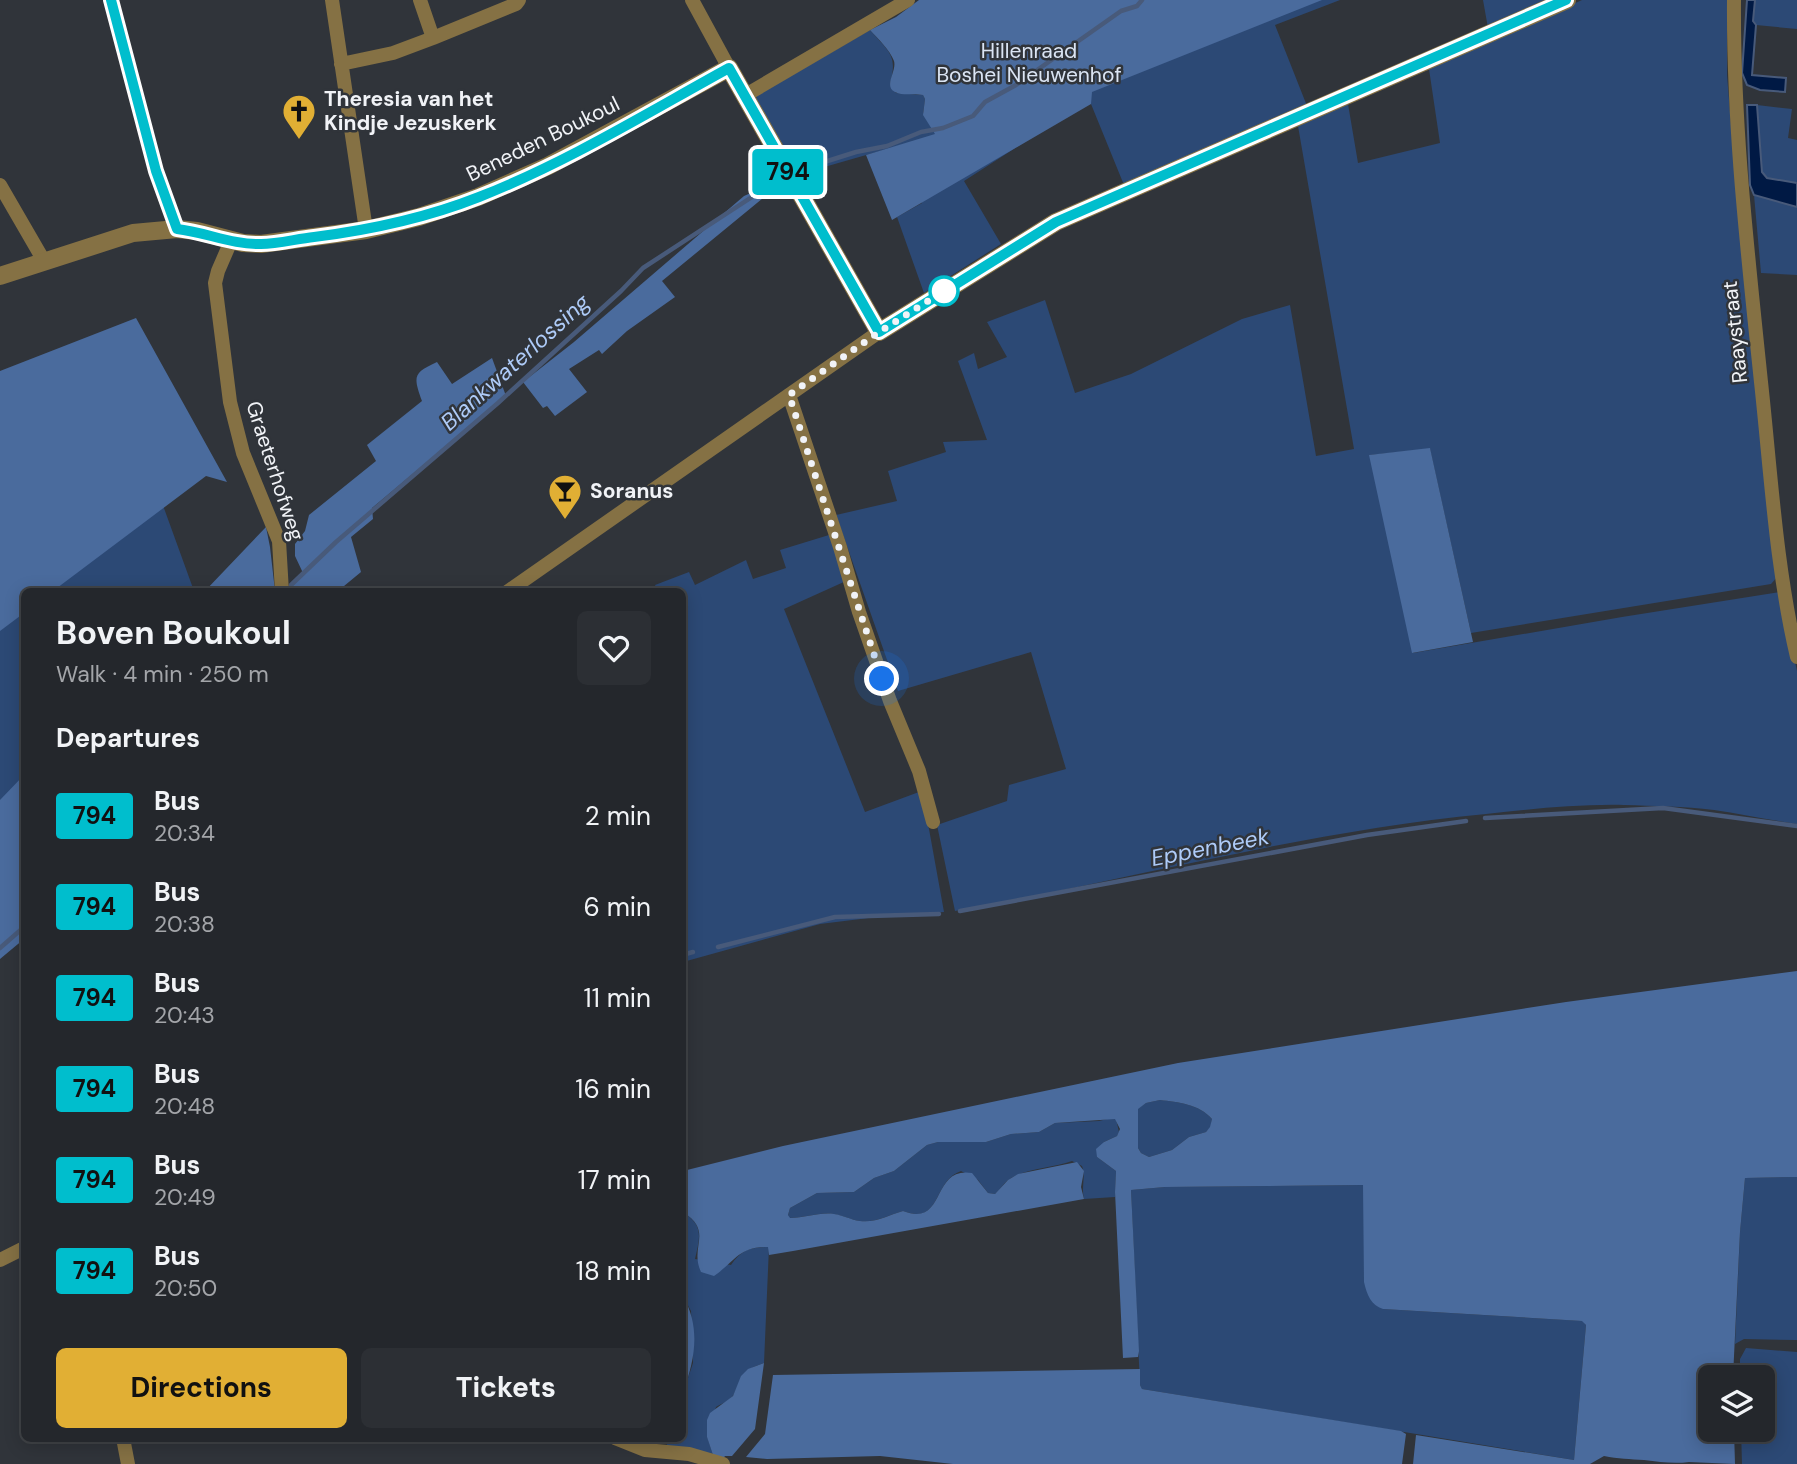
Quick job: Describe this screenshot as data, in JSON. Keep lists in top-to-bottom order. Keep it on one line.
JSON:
{"streets":{"street":["Beneden Boukoul","Raaystraat","Graeterhofweg"]},"crossings":[["Beneden Boukoul","Graeterhofweg"]],"water":["Blankwaterlossing","Eppenbeek"],"parks":["Hillenraad Boshei Nieuwenhof"],"places":{"church":["Theresia van het Kindje Jezuskerk"],"bar":["Soranus"]},"lines":["bus line 794"],"page":{"on_map":"794","heading":[["Boven Boukoul","Walk · 4 min · 250 m"],"Departures"],"list":[{"mark":"794","name":"Bus","note":"20:34","value":"2 min"},{"mark":"794","name":"Bus","note":"20:38","value":"6 min"},{"mark":"794","name":"Bus","note":"20:43","value":"11 min"},{"mark":"794","name":"Bus","note":"20:48","value":"16 min"},{"mark":"794","name":"Bus","note":"20:49","value":"17 min"},{"mark":"794","name":"Bus","note":"20:50","value":"18 min"}],"buttons":["Directions","Tickets"]}}
